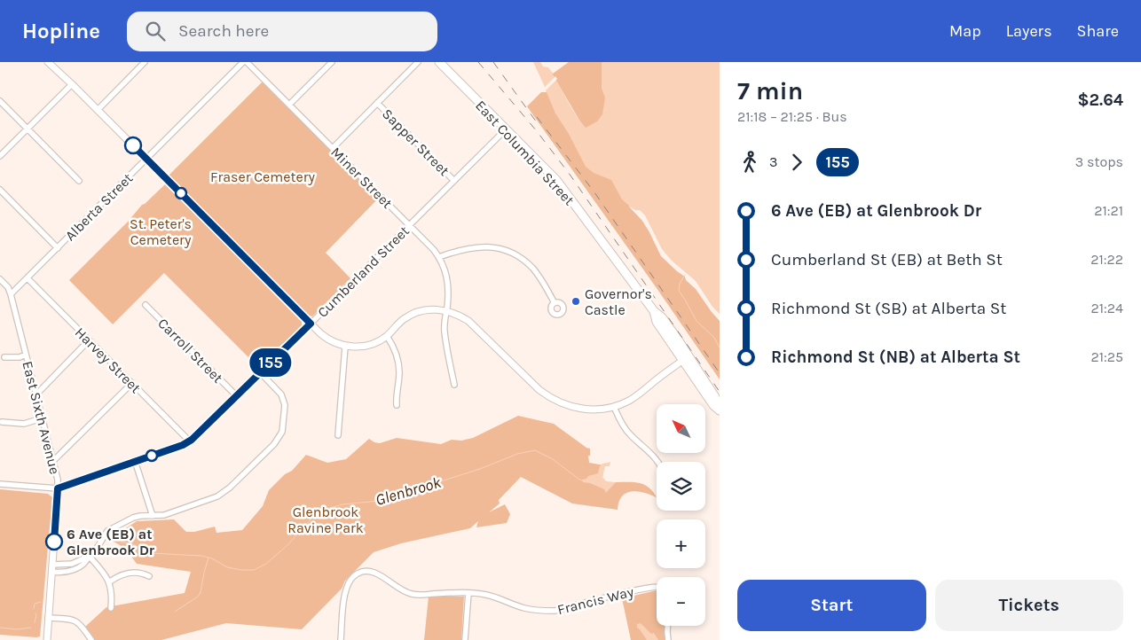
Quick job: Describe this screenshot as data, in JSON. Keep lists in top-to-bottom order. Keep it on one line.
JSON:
{"streets":{"main road":["East Columbia Street"],"street":["Sapper Street","Miner Street","Alberta Street","Cumberland Street","Carroll Street","Harvey Street","East Sixth Avenue","Francis Way"]},"crossings":[["Sapper Street","Cumberland Street"],["East Columbia Street","Cumberland Street"],["Miner Street","Cumberland Street"],["Alberta Street","Harvey Street"],["Alberta Street","East Sixth Avenue"],["Cumberland Street","Carroll Street"],["Cumberland Street","Harvey Street"],["Cumberland Street","East Sixth Avenue"]],"water":["Glenbrook"],"parks":["Fraser Cemetery","St. Peter's Cemetery","Glenbrook Ravine Park"],"places":["Governor's Castle","6 Ave (EB) at Glenbrook Dr"],"lines":["bus line 155"],"north":"top left","page":{"header":"Hopline","search":"Search here","nav":["Map","Layers","Share"],"on_map":"155","heading":["7 min","21:18 – 21:25 · Bus","$2.64"],"legs":["3","155","3 stops"],"list":[{"name":"6 Ave (EB) at Glenbrook Dr","value":"21:21"},{"name":"Cumberland St (EB) at Beth St","value":"21:22"},{"name":"Richmond St (SB) at Alberta St","value":"21:24"},{"name":"Richmond St (NB) at Alberta St","value":"21:25"}],"map_buttons":["+","−"],"buttons":["Start","Tickets"]}}
